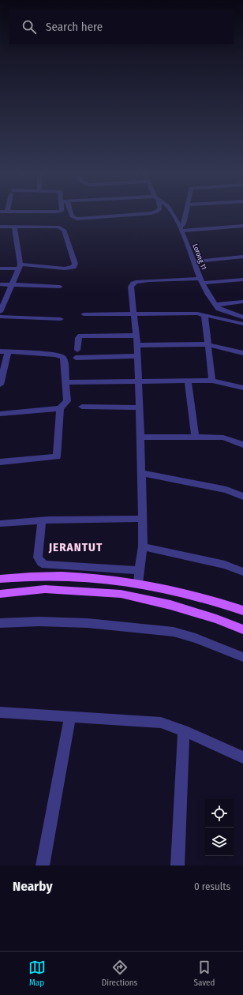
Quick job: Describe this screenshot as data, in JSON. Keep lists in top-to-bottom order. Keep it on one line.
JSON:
{"streets":{"street":["Lorong 11"]},"districts":["JERANTUT"],"page":{"search":"Search here","heading":["Nearby","0 results"],"nav":["Map","Directions","Saved"]}}
